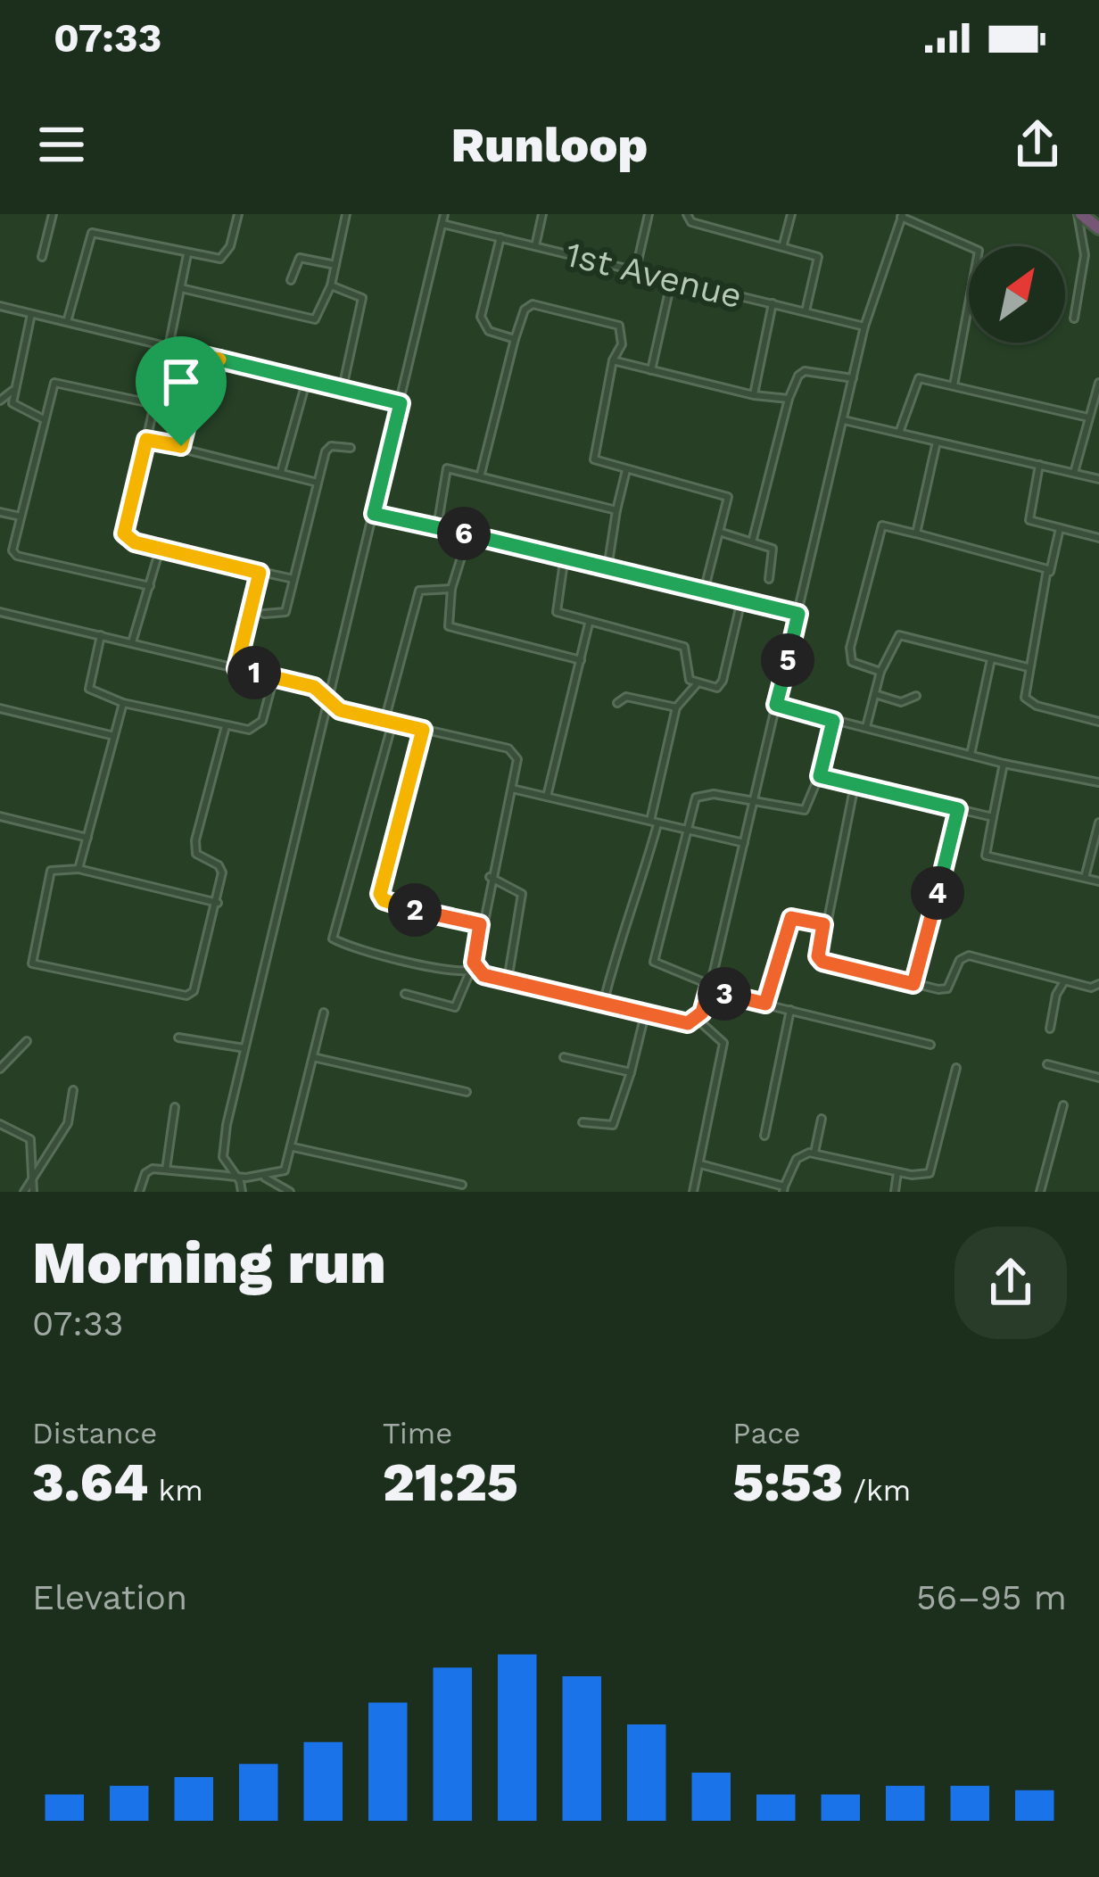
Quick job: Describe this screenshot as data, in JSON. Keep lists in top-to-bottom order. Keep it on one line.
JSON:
{"streets":{"street":["1st Avenue"]},"north":"top right","page":{"status":"07:33","header":"Runloop","pins":["6","5","1","4","2","3"],"heading":["Morning run","07:33"],"stats":[["Distance","3.64 km"],["Time","21:25"],["Pace","5:53 /km"]],"chart":["Elevation","56–95 m"]}}
